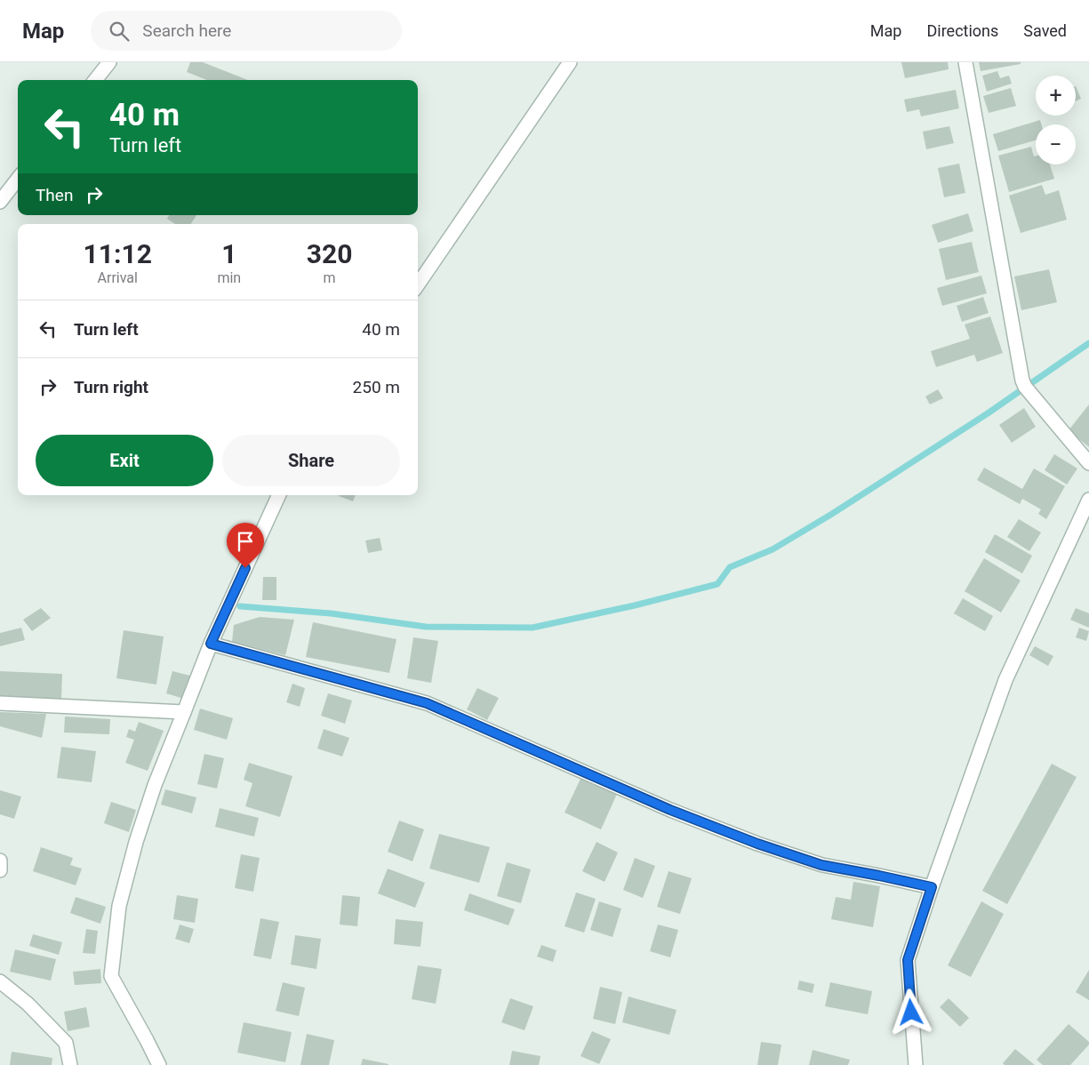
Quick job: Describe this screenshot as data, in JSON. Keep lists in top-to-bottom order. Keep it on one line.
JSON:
{"page":{"header":"Map","search":"Search here","nav":["Map","Directions","Saved"],"map_buttons":["+","−"],"turn":["40 m","Turn left"],"then":"Then","eta":["11:12","Arrival","1","min","320","m"],"list":[{"name":"Turn left","value":"40 m"},{"name":"Turn right","value":"250 m"}],"buttons":["Exit","Share"]}}
